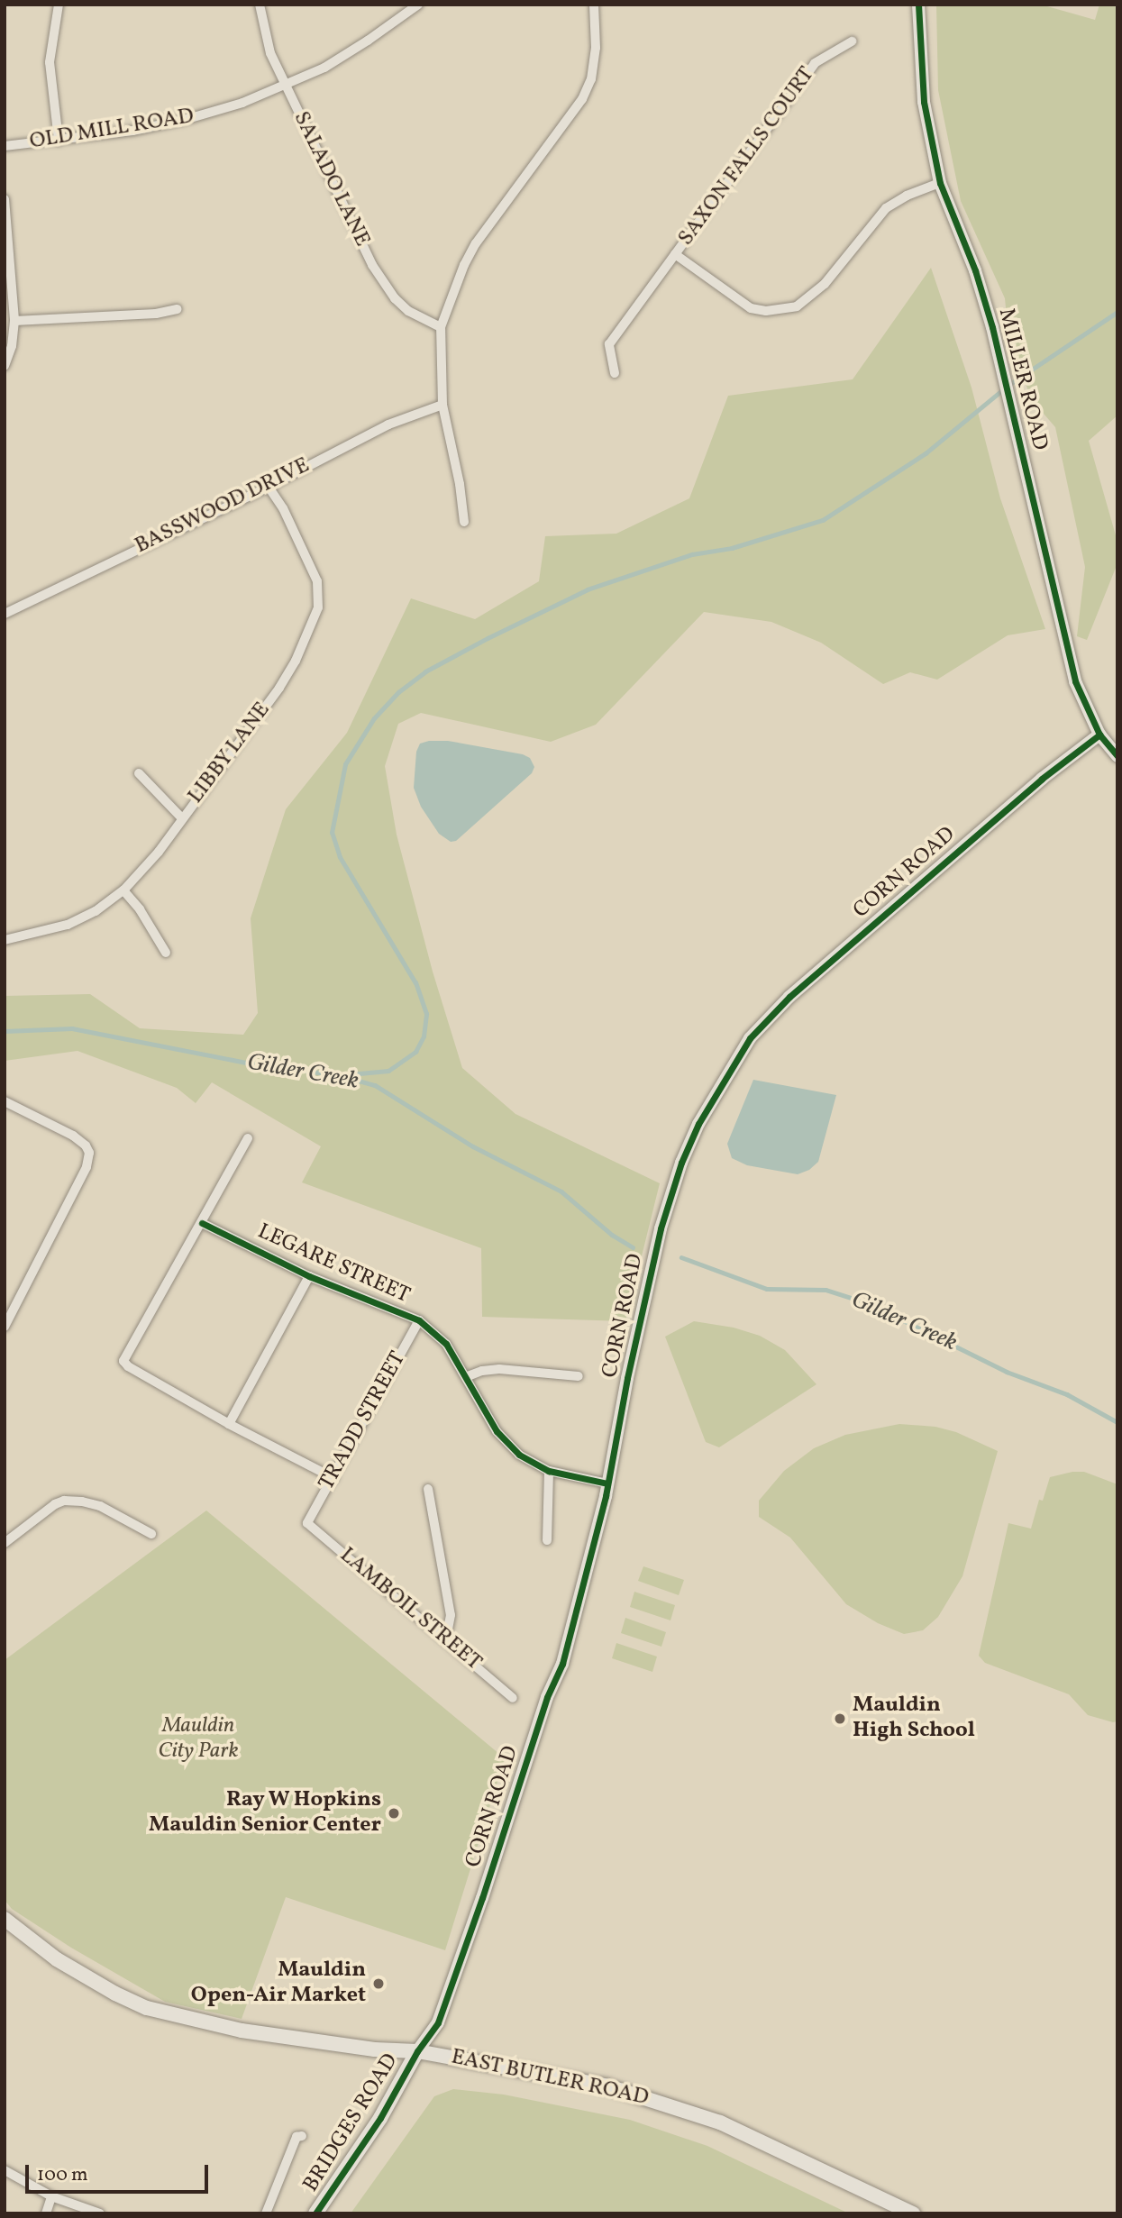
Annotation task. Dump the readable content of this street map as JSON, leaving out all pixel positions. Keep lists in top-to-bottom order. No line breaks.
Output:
{"streets":{"main road":["EAST BUTLER ROAD","BRIDGES ROAD"],"street":["OLD MILL ROAD","SAXON FALLS COURT","SALADO LANE","MILLER ROAD","BASSWOOD DRIVE","LIBBY LANE","CORN ROAD","LEGARE STREET","TRADD STREET","LAMBOIL STREET"]},"crossings":[["OLD MILL ROAD","SALADO LANE"],["MILLER ROAD","CORN ROAD"],["BASSWOOD DRIVE","LIBBY LANE"],["CORN ROAD","LEGARE STREET"],["CORN ROAD","EAST BUTLER ROAD"],["CORN ROAD","BRIDGES ROAD"],["LEGARE STREET","TRADD STREET"],["TRADD STREET","LAMBOIL STREET"],["EAST BUTLER ROAD","BRIDGES ROAD"]],"water":["Gilder Creek"],"parks":["Mauldin City Park"],"places":["Mauldin High School","Ray W Hopkins Mauldin Senior Center","Mauldin Open-Air Market"],"scale_bar":"100 m"}
